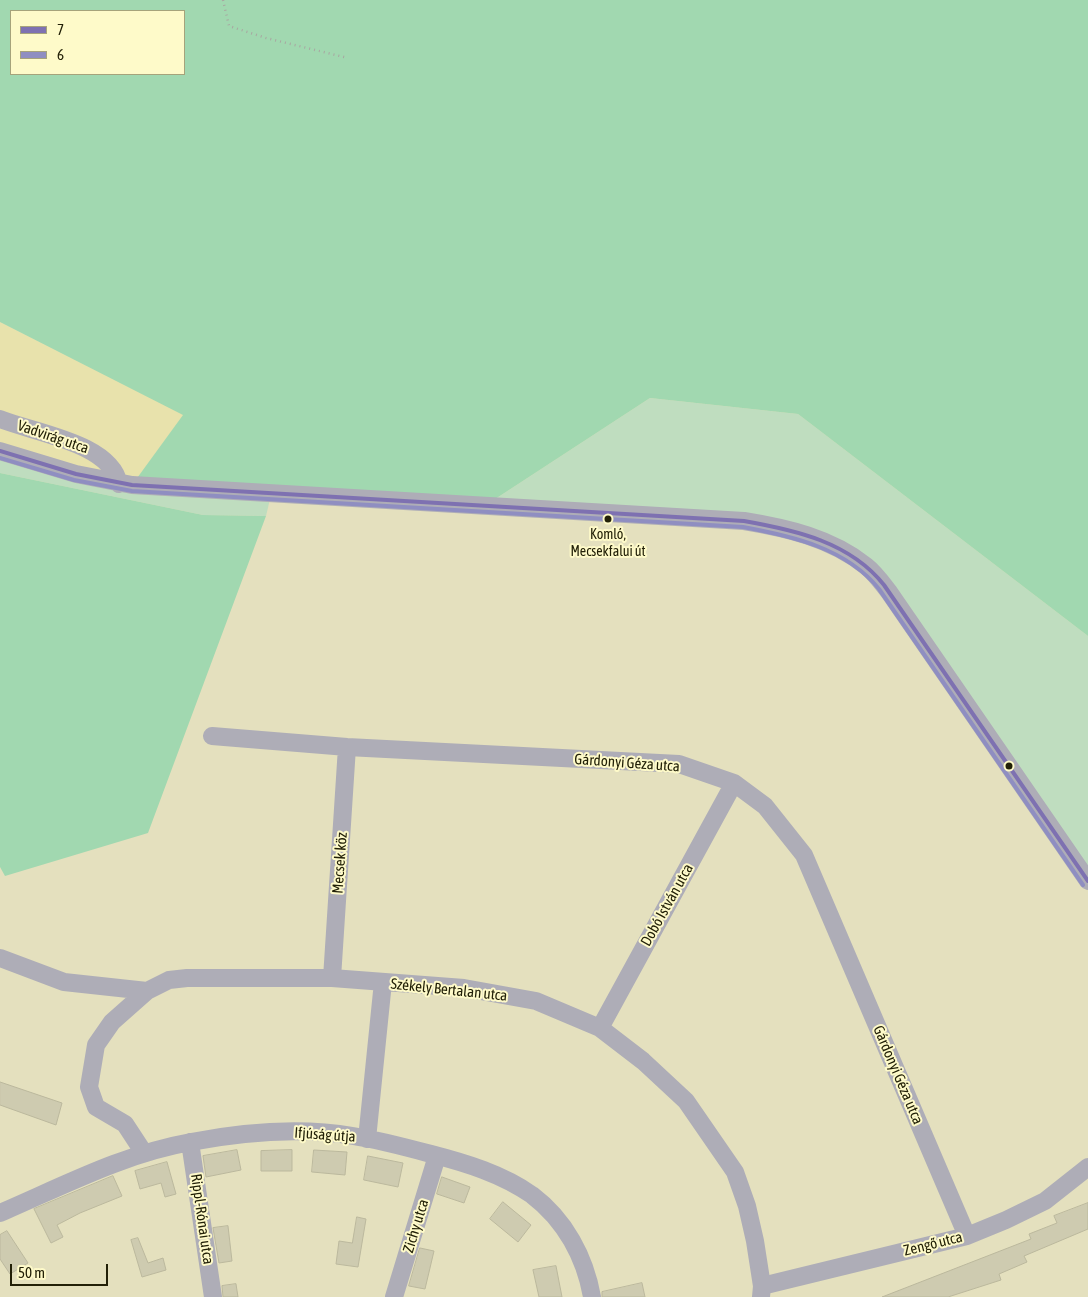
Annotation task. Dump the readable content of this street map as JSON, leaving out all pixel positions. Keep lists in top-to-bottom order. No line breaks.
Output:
{"streets":{"street":["Vadvirág utca","Gárdonyi Géza utca","Mecsek köz","Dobó István utca","Székely Bertalan utca","Ifjúság útja","Rippl-Rónai utca","Zichy utca","Zengő utca"]},"crossings":[["Gárdonyi Géza utca","Mecsek köz"],["Gárdonyi Géza utca","Dobó István utca"],["Gárdonyi Géza utca","Zengő utca"],["Mecsek köz","Székely Bertalan utca"],["Dobó István utca","Székely Bertalan utca"],["Székely Bertalan utca","Ifjúság útja"],["Székely Bertalan utca","Zengő utca"],["Ifjúság útja","Rippl-Rónai utca"],["Ifjúság útja","Zichy utca"]],"places":["Komló, Mecsekfalui út"],"lines":["transit line 7","transit line 6"],"legend":["7","6"],"scale_bar":"50 m"}
